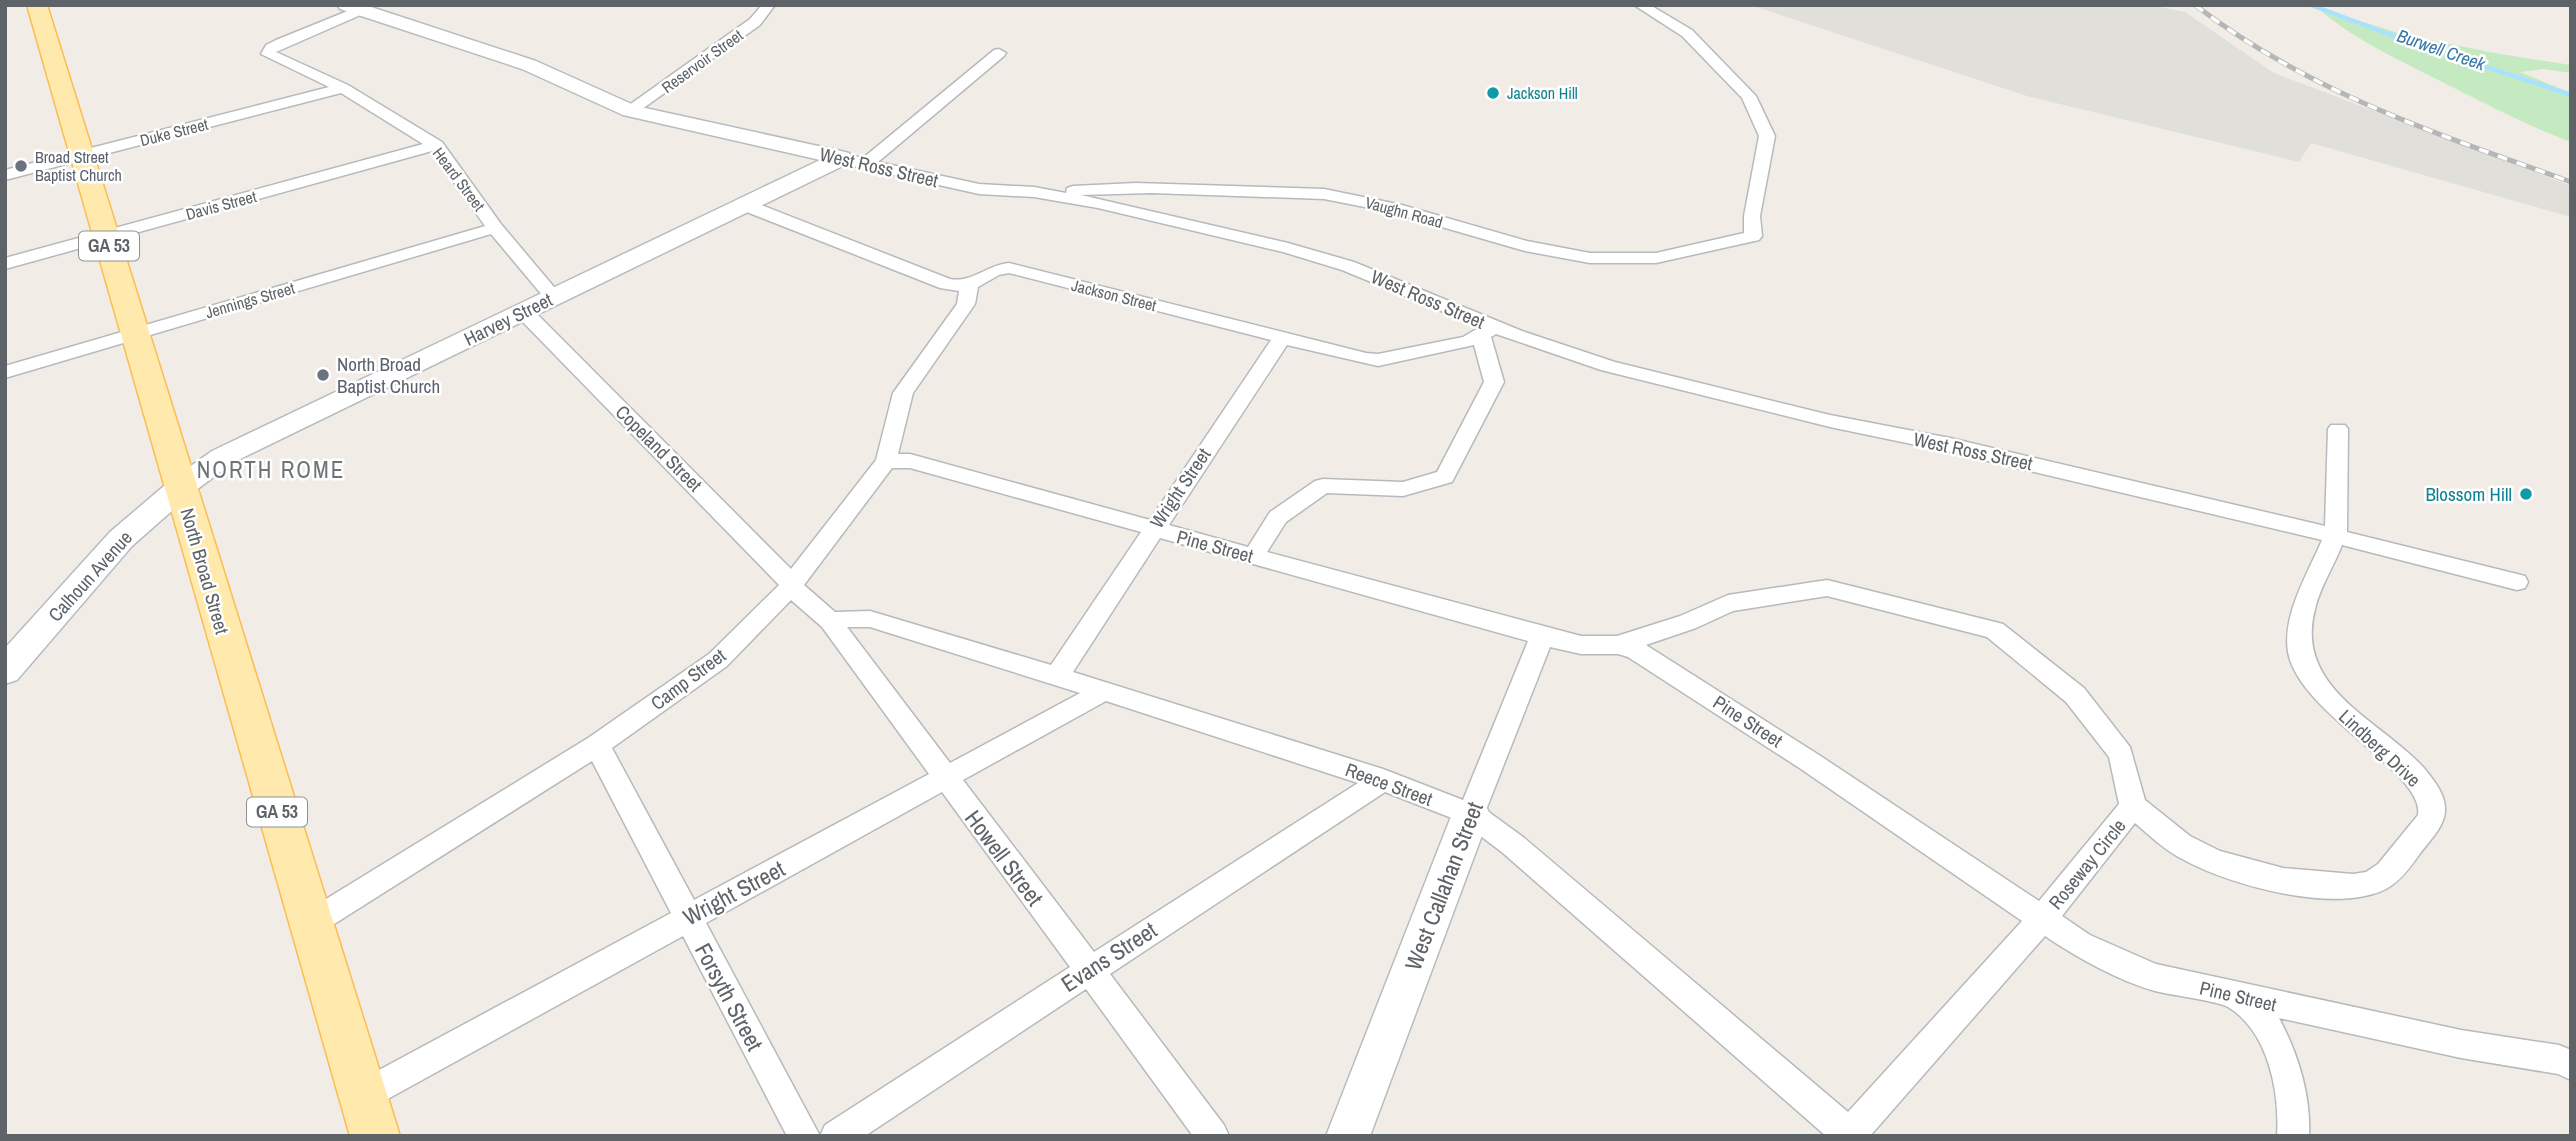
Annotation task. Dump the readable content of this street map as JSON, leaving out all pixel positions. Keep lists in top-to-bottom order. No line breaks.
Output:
{"streets":{"main road":["GA 53","North Broad Street"],"street":["Reservoir Street","Duke Street","West Ross Street","Heard Street","Davis Street","Vaughn Road","Jackson Street","Jennings Street","Harvey Street","Copeland Street","Wright Street","Pine Street","Calhoun Avenue","Camp Street","Lindberg Drive","Reece Street","Howell Street","Roseway Circle","West Callahan Street","Evans Street","Forsyth Street"]},"crossings":[["Reservoir Street","West Ross Street"],["Duke Street","Heard Street"],["Duke Street","North Broad Street"],["West Ross Street","Heard Street"],["West Ross Street","Vaughn Road"],["West Ross Street","Jackson Street"],["West Ross Street","Harvey Street"],["West Ross Street","Lindberg Drive"],["Heard Street","Davis Street"],["Heard Street","Jennings Street"],["Heard Street","Harvey Street"],["Davis Street","North Broad Street"],["Jackson Street","Wright Street"],["Jackson Street","Camp Street"],["Jennings Street","North Broad Street"],["Harvey Street","Copeland Street"],["Harvey Street","North Broad Street"],["Harvey Street","Calhoun Avenue"],["Copeland Street","Camp Street"],["Copeland Street","Howell Street"],["Wright Street","Pine Street"],["Wright Street","North Broad Street"],["Wright Street","Reece Street"],["Wright Street","Howell Street"],["Wright Street","Forsyth Street"],["Pine Street","Camp Street"],["Pine Street","Roseway Circle"],["Pine Street","West Callahan Street"],["North Broad Street","Calhoun Avenue"],["North Broad Street","Camp Street"],["Camp Street","Howell Street"],["Camp Street","Forsyth Street"],["Lindberg Drive","Roseway Circle"],["Reece Street","Howell Street"],["Reece Street","Roseway Circle"],["Reece Street","West Callahan Street"],["Reece Street","Evans Street"],["Howell Street","Evans Street"]],"districts":["NORTH ROME"],"water":["Burwell Creek"],"places":["Jackson Hill","Broad Street Baptist Church","North Broad Baptist Church","Blossom Hill"]}
